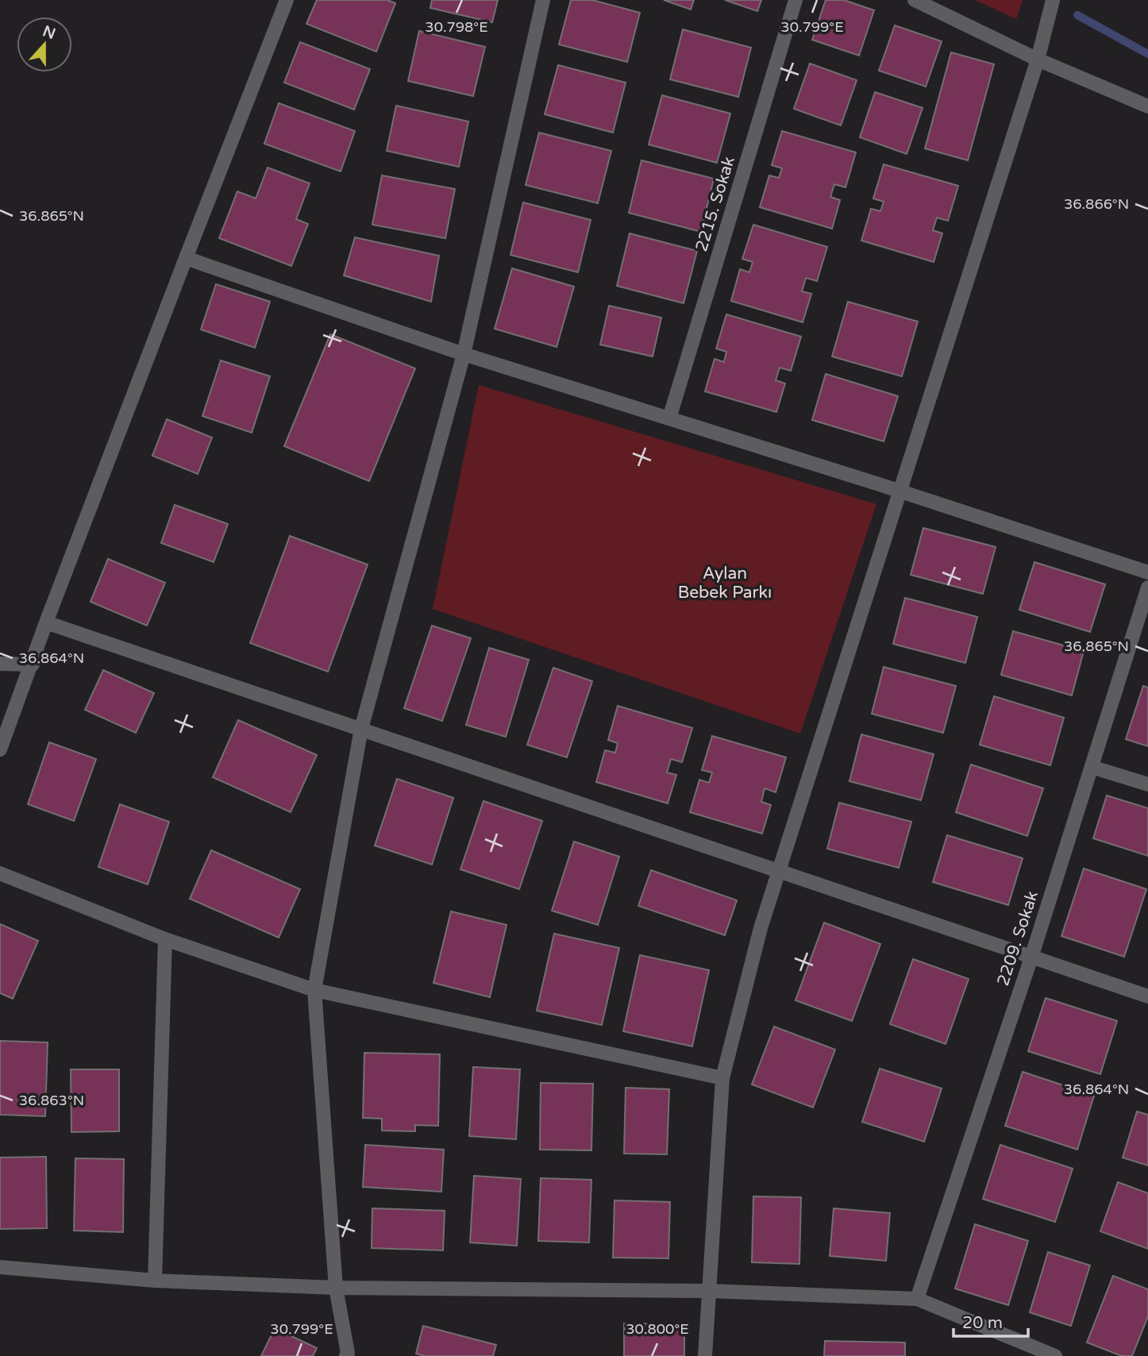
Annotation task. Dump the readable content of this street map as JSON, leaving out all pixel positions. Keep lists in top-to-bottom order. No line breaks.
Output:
{"streets":{"street":["2215. Sokak","2209. Sokak"]},"parks":["Aylan Bebek Parkı"],"scale_bar":"20 m","north":"top","coordinates":["30.798°E","30.799°E","36.866°N","36.865°N","36.864°N","36.863°N","30.800°E"]}
